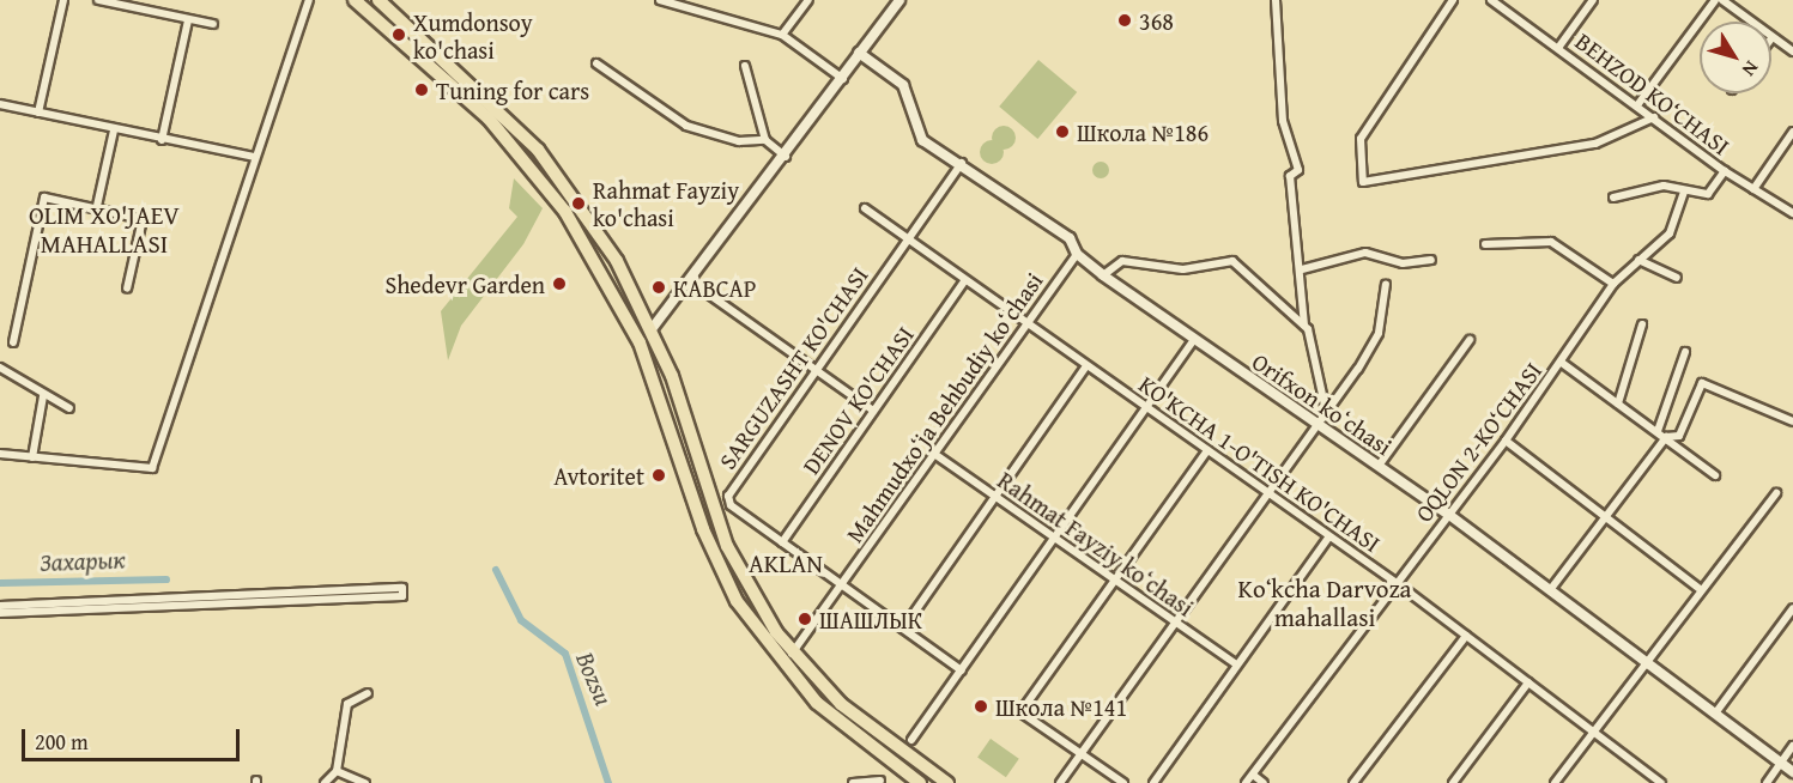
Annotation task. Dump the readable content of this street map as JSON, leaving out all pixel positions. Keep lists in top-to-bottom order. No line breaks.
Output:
{"streets":{"street":["BEHZOD KO‘CHASI","SARGUZASHT KO'CHASI","DENOV KO'CHASI","Orifxon koʻchasi","Mahmudxoʻja Behbudiy koʻchasi","OQLON 2-KO‘CHASI","KO'KCHA 1-O'TISH KO'CHASI","Rahmat Fayziy koʻchasi"]},"crossings":[["SARGUZASHT KO'CHASI","DENOV KO'CHASI"],["SARGUZASHT KO'CHASI","Orifxon koʻchasi"],["SARGUZASHT KO'CHASI","Mahmudxoʻja Behbudiy koʻchasi"],["SARGUZASHT KO'CHASI","KO'KCHA 1-O'TISH KO'CHASI"],["DENOV KO'CHASI","KO'KCHA 1-O'TISH KO'CHASI"],["Orifxon koʻchasi","Mahmudxoʻja Behbudiy koʻchasi"],["Orifxon koʻchasi","OQLON 2-KO‘CHASI"],["Mahmudxoʻja Behbudiy koʻchasi","KO'KCHA 1-O'TISH KO'CHASI"],["Mahmudxoʻja Behbudiy koʻchasi","Rahmat Fayziy koʻchasi"],["OQLON 2-KO‘CHASI","KO'KCHA 1-O'TISH KO'CHASI"]],"districts":["OLIM XO'JAEV MAHALLASI","AKLAN","Koʻkcha Darvoza mahallasi"],"water":["Захарык","Bozsu"],"places":["368","Xumdonsoy ko'chasi","Tuning for cars","Школа №186","Rahmat Fayziy ko'chasi","Shedevr Garden","КАВСАР","Avtoritet","ШАШЛЫК","Школа №141"],"scale_bar":"200 m","north":"bottom right"}
